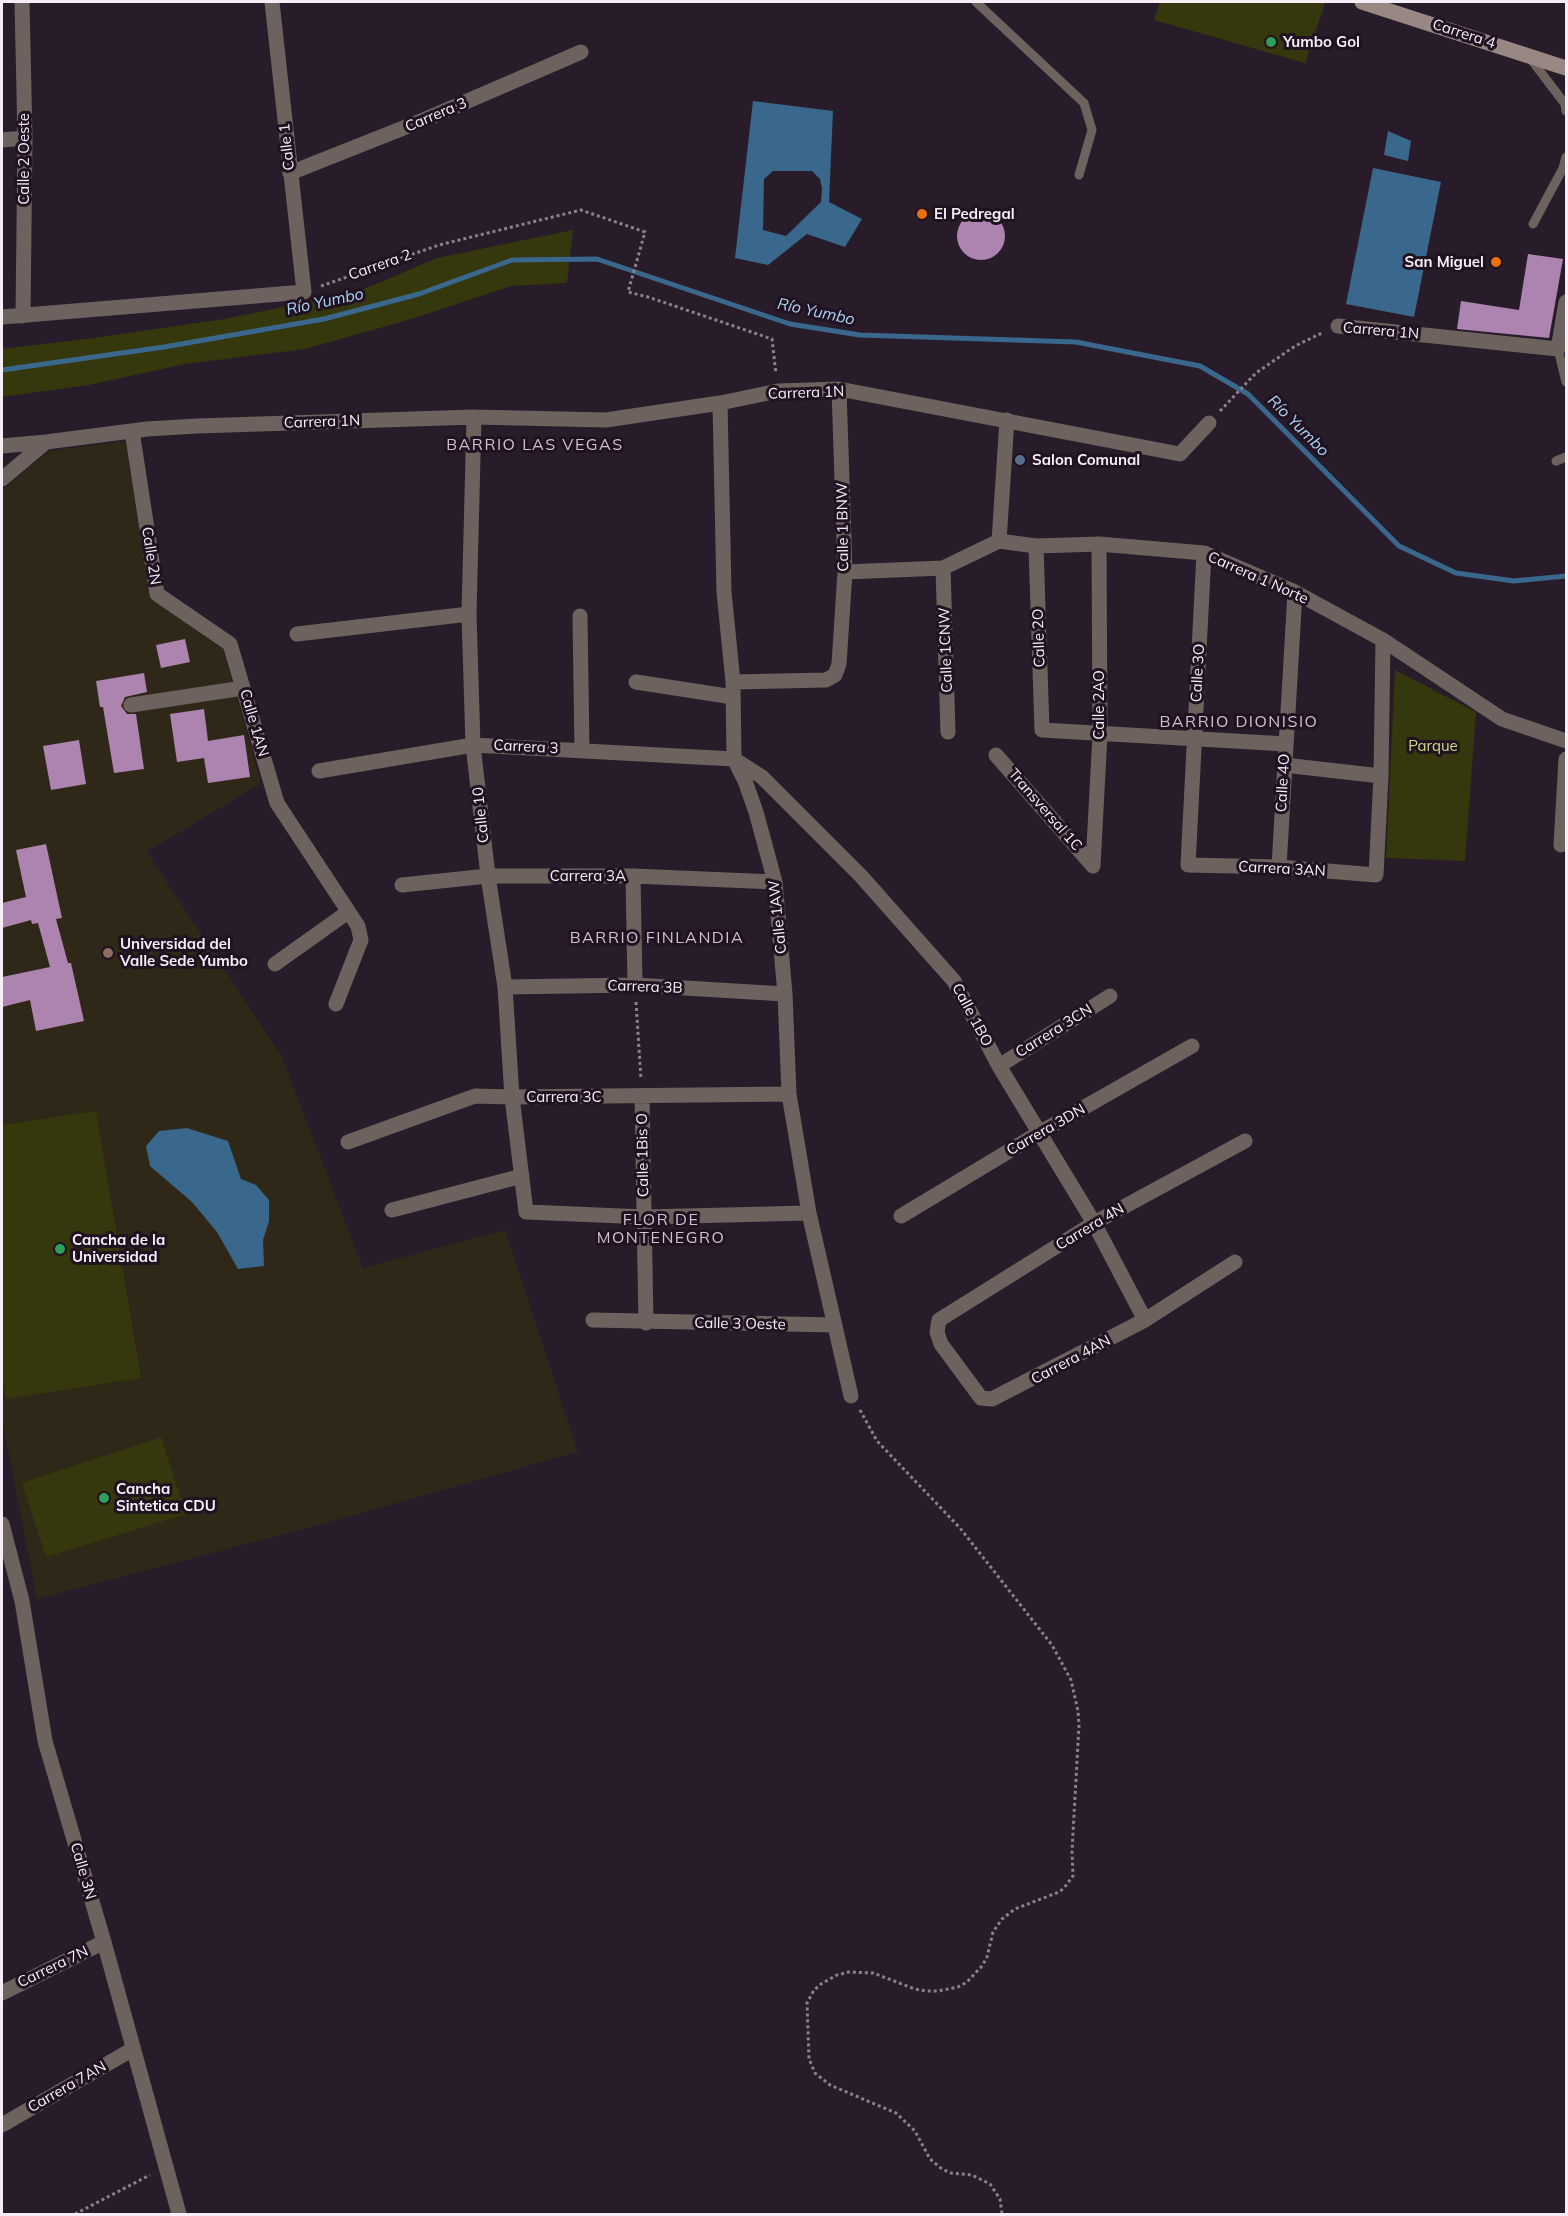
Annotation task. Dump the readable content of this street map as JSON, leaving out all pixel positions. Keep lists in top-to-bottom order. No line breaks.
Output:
{"streets":{"main road":["Carrera 4"],"street":["Carrera 3","Calle 1","Calle 2 Oeste","Carrera 1N","Calle 1 BNW","Calle 2N","Carrera 1 Norte","Calle 2O","Calle 1CNW","Calle 3O","Calle 2AO","Calle 1AN","Calle 4O","Transversal 1C","Calle 10","Carrera 3AN","Carrera 3A","Calle 1AW","Carrera 3B","Calle 1BO","Carrera 3CN","Carrera 3C","Carrera 3DN","Calle 1Bis O","Carrera 4N","Calle 3 Oeste","Carrera 4AN","Calle 3N","Carrera 7N","Carrera 7AN"],"path":["Carrera 2"]},"crossings":[["Carrera 3","Calle 1"],["Carrera 3","Calle 10"],["Carrera 3","Calle 1AW"],["Carrera 3","Calle 1BO"],["Calle 1","Carrera 2"],["Carrera 2","Carrera 1N"],["Carrera 1N","Calle 1 BNW"],["Carrera 1N","Calle 2N"],["Carrera 1N","Calle 10"],["Carrera 1N","Calle 1AW"],["Calle 1 BNW","Calle 1AW"],["Calle 2N","Calle 1AN"],["Carrera 1 Norte","Calle 2O"],["Carrera 1 Norte","Calle 3O"],["Carrera 1 Norte","Calle 2AO"],["Carrera 1 Norte","Calle 4O"],["Calle 2O","Calle 2AO"],["Calle 3O","Carrera 3AN"],["Calle 2AO","Transversal 1C"],["Calle 4O","Carrera 3AN"],["Calle 10","Carrera 3A"],["Calle 10","Carrera 3B"],["Calle 10","Carrera 3C"],["Calle 10","Calle 1Bis O"],["Carrera 3A","Calle 1AW"],["Calle 1AW","Carrera 3B"],["Calle 1AW","Calle 1BO"],["Calle 1AW","Carrera 3C"],["Calle 1AW","Calle 3 Oeste"],["Calle 1BO","Carrera 3CN"],["Calle 1BO","Carrera 3DN"],["Calle 1BO","Carrera 4N"],["Calle 1BO","Carrera 4AN"],["Carrera 3C","Calle 1Bis O"],["Calle 1Bis O","Calle 3 Oeste"],["Carrera 4N","Carrera 4AN"],["Calle 3N","Carrera 7N"],["Calle 3N","Carrera 7AN"]],"districts":["BARRIO LAS VEGAS","BARRIO DIONISIO","BARRIO FINLANDIA","FLOR DE MONTENEGRO"],"water":["Río Yumbo"],"parks":["Parque"],"places":["Yumbo Gol","El Pedregal","San Miguel","Salon Comunal","Universidad del Valle Sede Yumbo","Cancha de la Universidad","Cancha Sintetica CDU"]}
